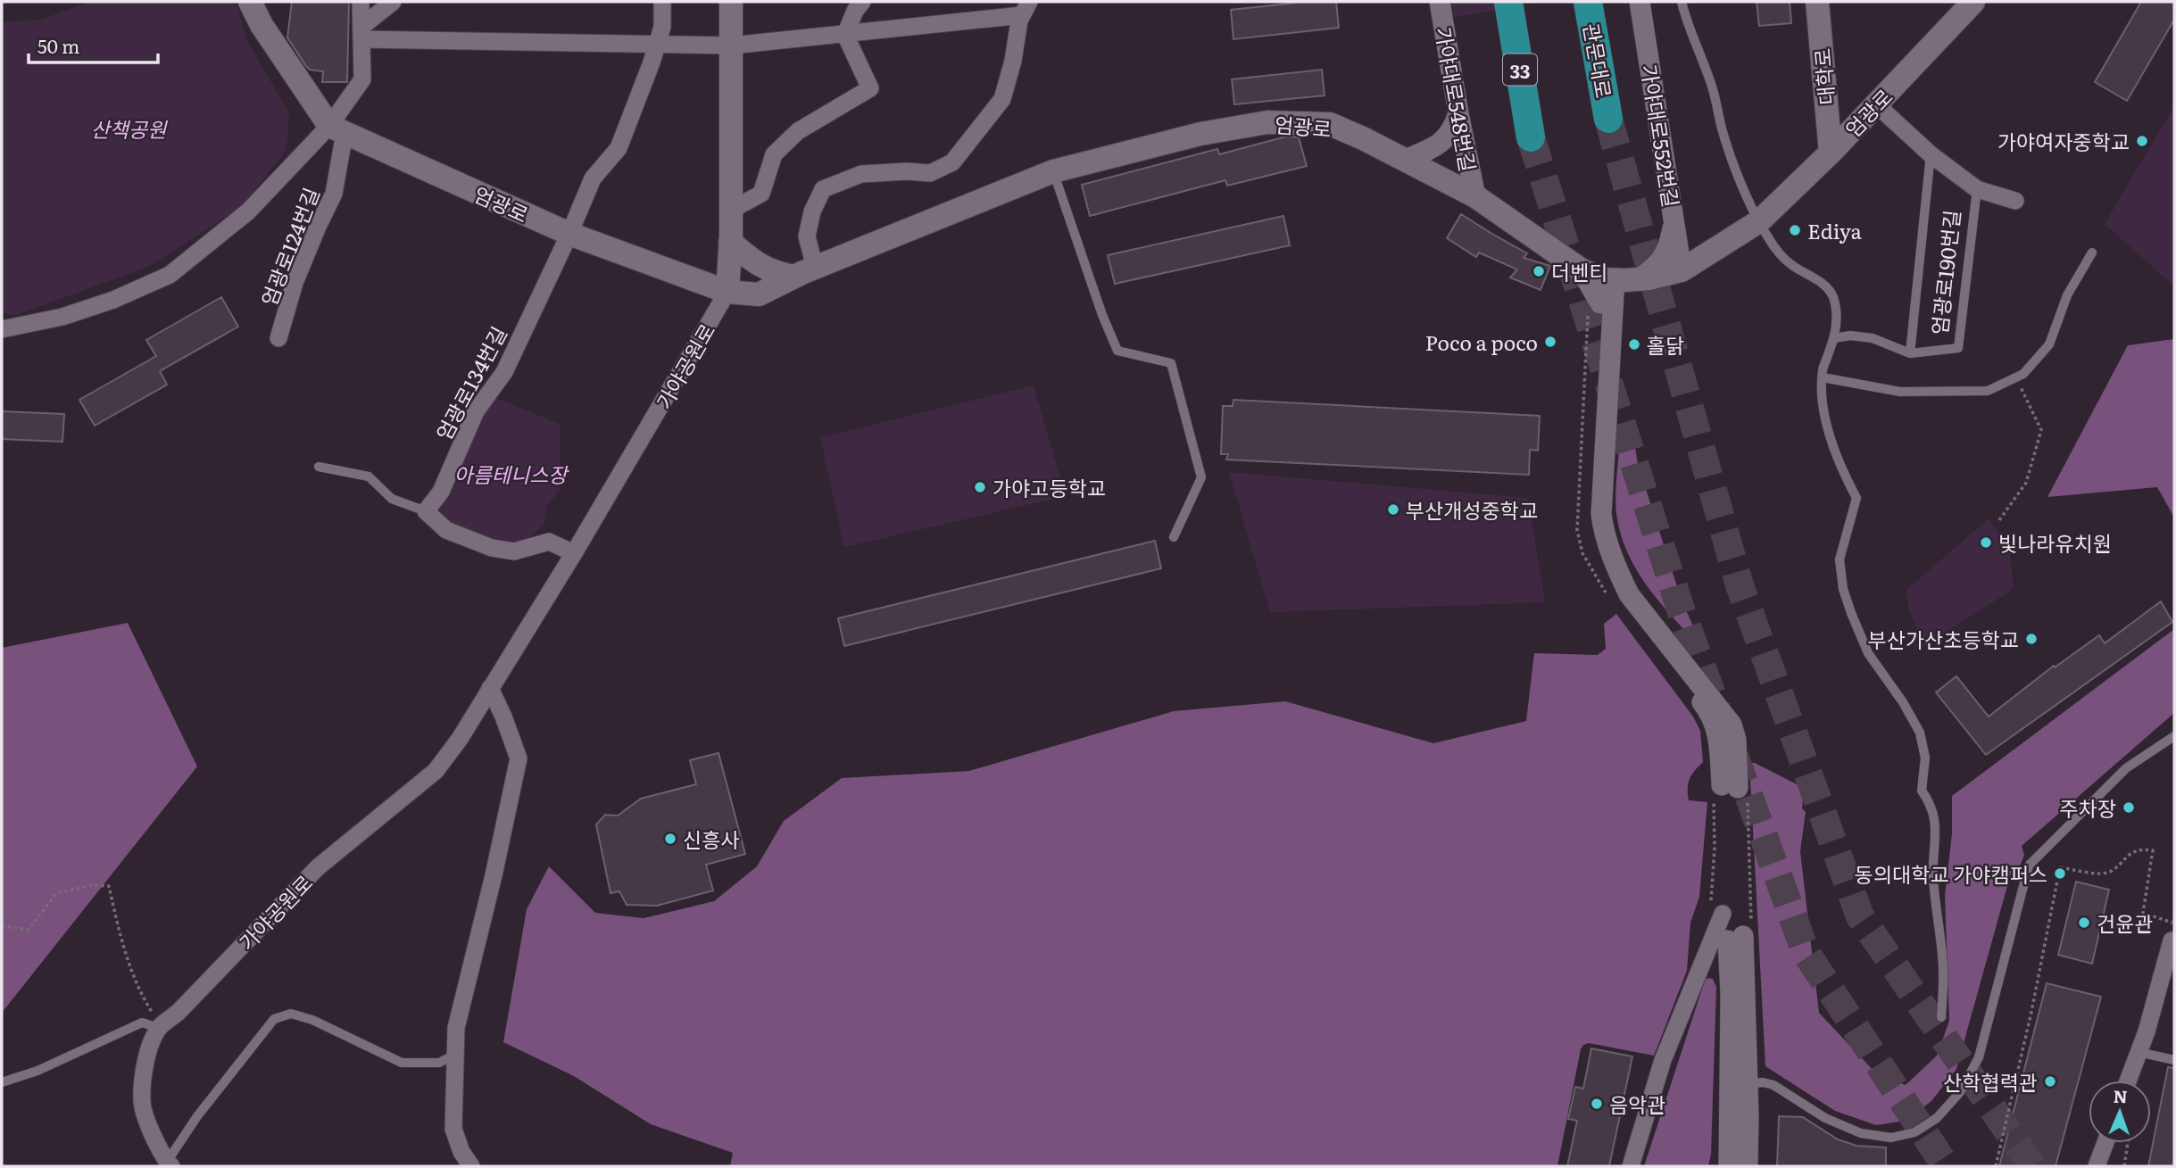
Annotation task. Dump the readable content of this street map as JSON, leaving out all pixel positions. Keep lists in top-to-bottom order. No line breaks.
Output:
{"streets":{"highway":["관문대로","33"],"main road":["대학로","엄광로","가야공원로"],"street":["가야대로548번길","가야대로552번길","엄광로124번길","엄광로190번길","엄광로134번길"]},"crossings":[["대학로","엄광로"],["가야대로548번길","엄광로"],["엄광로","가야대로552번길"],["엄광로","엄광로124번길"],["엄광로","엄광로190번길"],["엄광로","가야공원로"],["엄광로","엄광로134번길"]],"parks":["산책공원","아름테니스장"],"places":["가야여자중학교","Ediya","더벤티","Poco a poco","홀닭","가야고등학교","부산개성중학교","빛나라유치원","부산가산초등학교","주차장","신흥사","동의대학교 가야캠퍼스","건윤관","산학협력관","음악관"],"scale_bar":"50 m","north":"top"}
